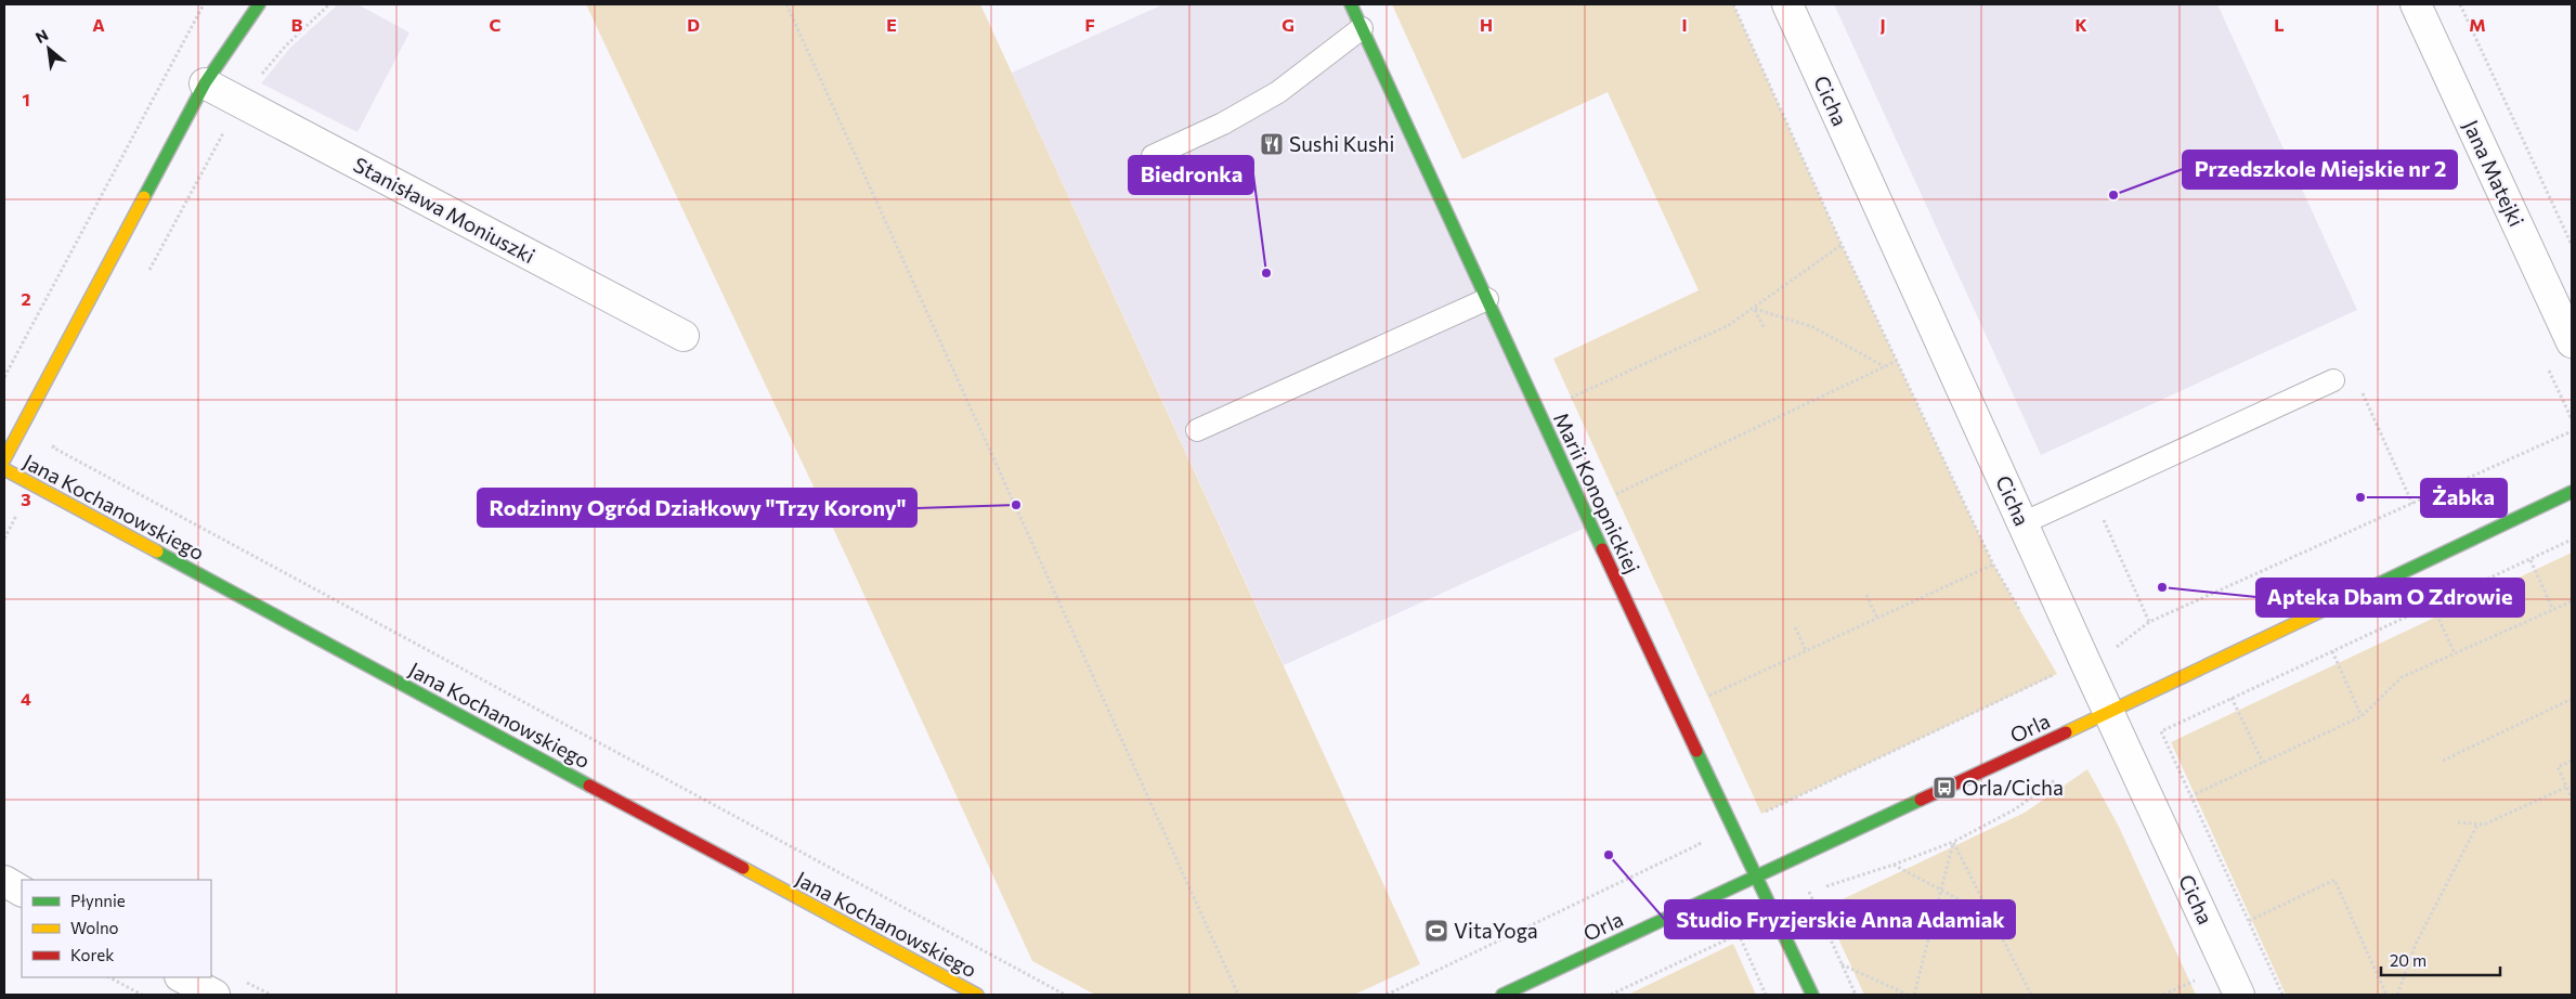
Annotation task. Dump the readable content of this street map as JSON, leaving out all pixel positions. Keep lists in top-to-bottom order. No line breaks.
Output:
{"streets":{"street":["Cicha","Jana Matejki","Stanisława Moniuszki","Marii Konopnickiej","Jana Kochanowskiego","Orla"]},"crossings":[["Cicha","Orla"],["Marii Konopnickiej","Orla"]],"places":{"restaurant":["Sushi Kushi"],"other":["Przedszkole Miejskie nr 2","Biedronka","Żabka","Rodzinny Ogród Działkowy \"Trzy Korony\"","Apteka Dbam O Zdrowie","Studio Fryzjerskie Anna Adamiak"],"bus stop":["Orla/Cicha"],"sports":["VitaYoga"]},"legend":["Płynnie","Wolno","Korek"],"scale_bar":"20 m","north":"top left","grid":{"columns":["A","B","C","D","E","F","G","H","I","J","K","L","M"],"rows":["1","2","3","4"]}}
